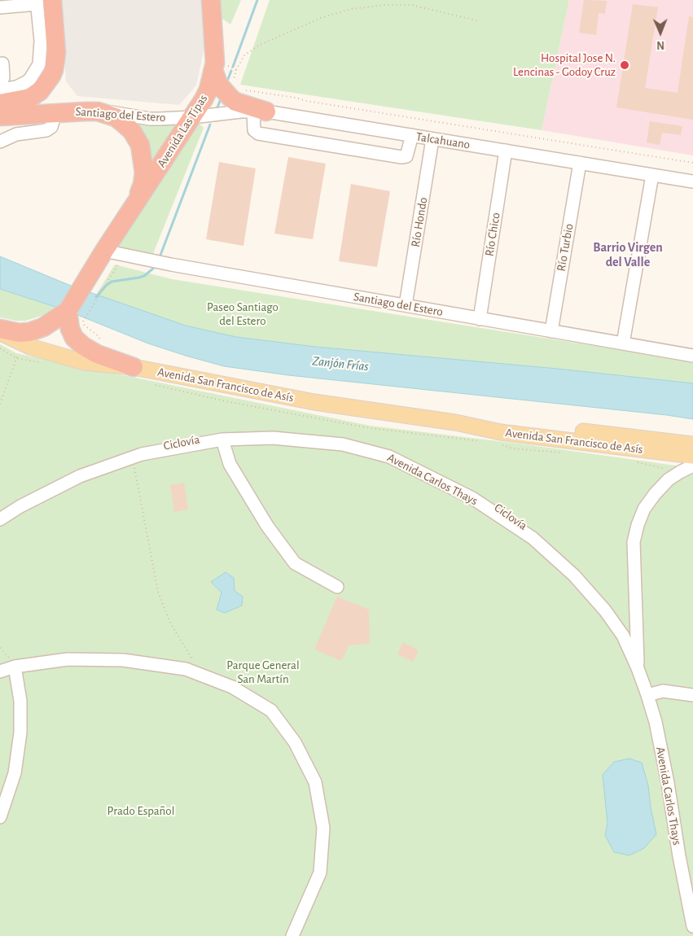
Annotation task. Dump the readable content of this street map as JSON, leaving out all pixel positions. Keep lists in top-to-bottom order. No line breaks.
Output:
{"streets":{"highway":["Santiago del Estero","Avenida Las Tipas"],"main road":["Avenida San Francisco de Asís"],"street":["Talcahuano","Río Hondo","Río Chico","Río Turbio","Avenida Carlos Thays"]},"crossings":[["Santiago del Estero","Avenida Las Tipas"],["Santiago del Estero","Talcahuano"],["Santiago del Estero","Río Hondo"],["Santiago del Estero","Río Chico"],["Santiago del Estero","Río Turbio"],["Avenida Las Tipas","Talcahuano"],["Talcahuano","Río Hondo"],["Talcahuano","Río Chico"],["Talcahuano","Río Turbio"]],"districts":["Barrio Virgen del Valle"],"water":["Zanjón Frías"],"parks":["Paseo Santiago del Estero","Parque General San Martín","Prado Español"],"places":["Hospital Jose N. Lencinas - Godoy Cruz"],"north":"bottom"}
